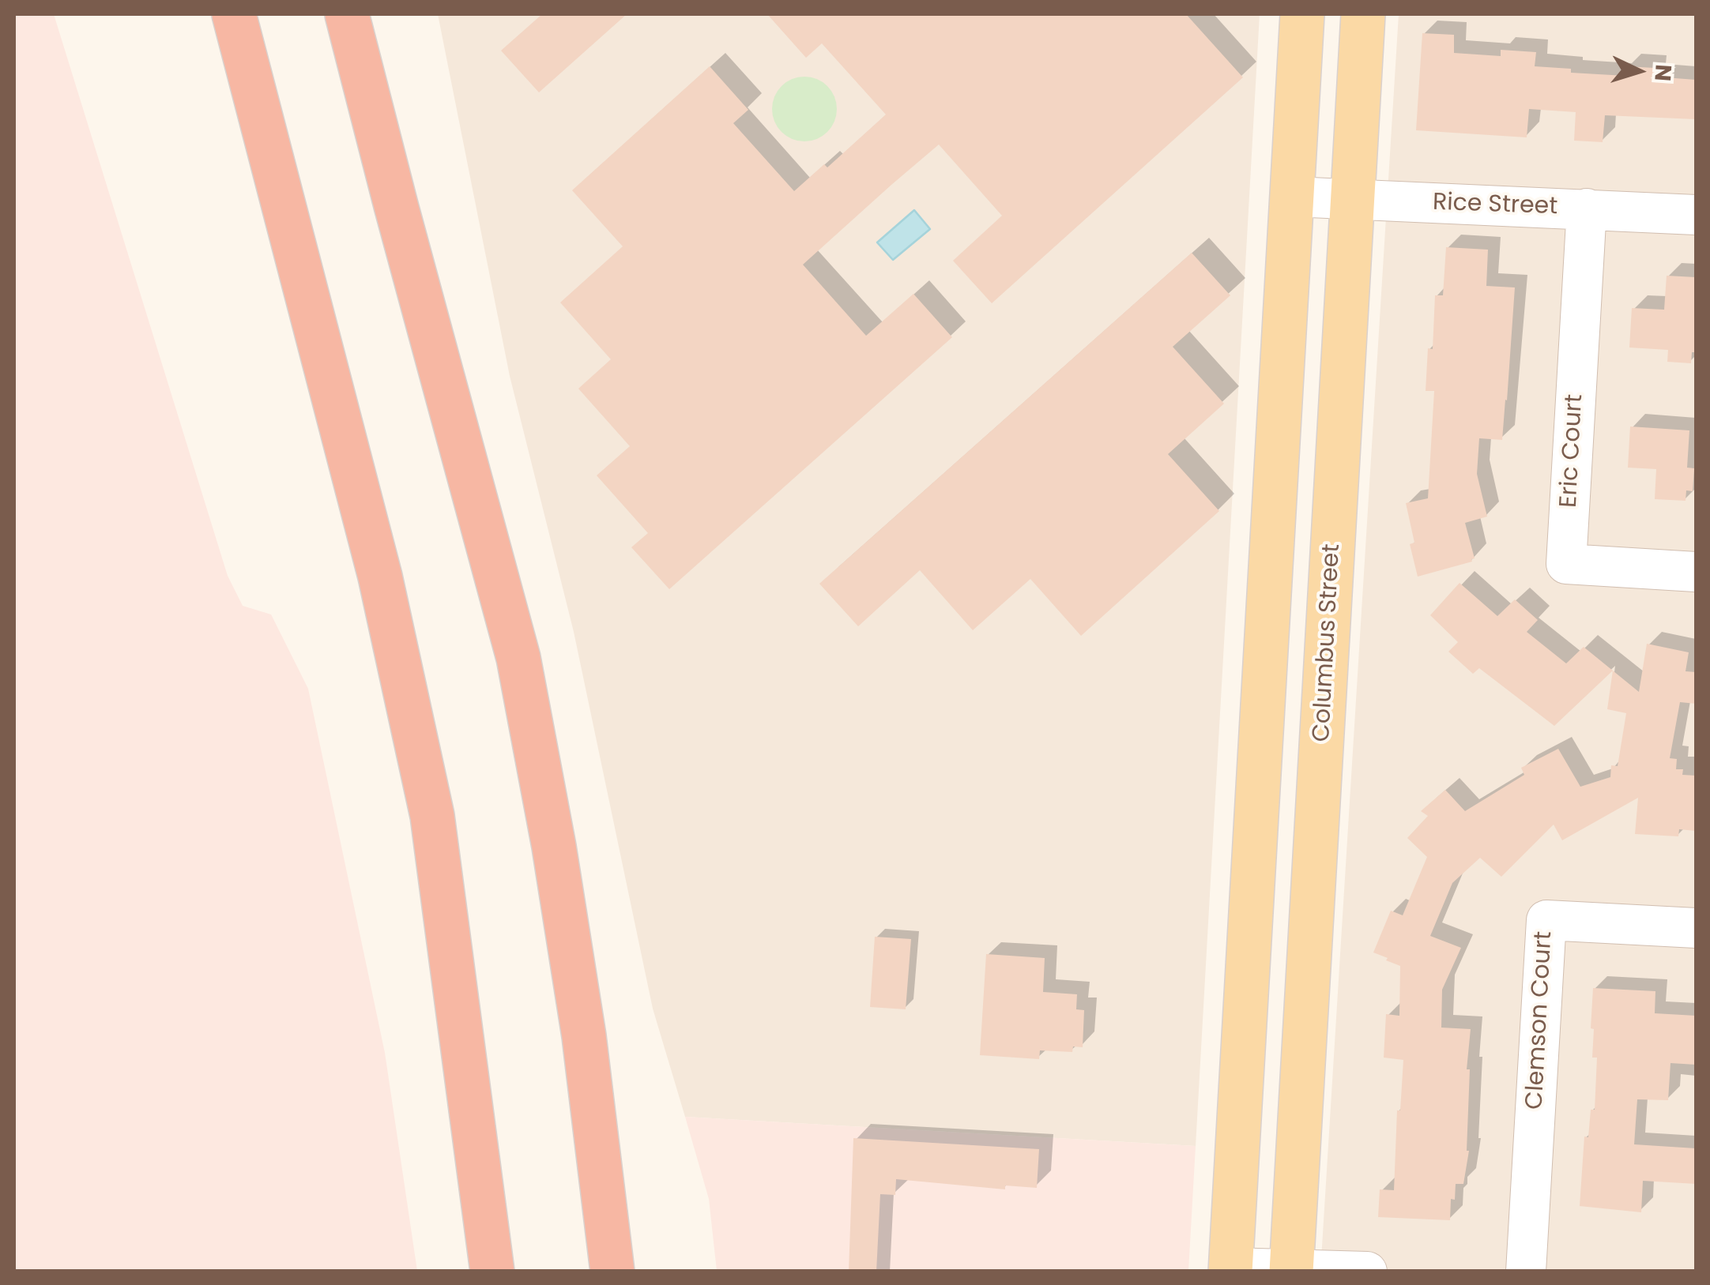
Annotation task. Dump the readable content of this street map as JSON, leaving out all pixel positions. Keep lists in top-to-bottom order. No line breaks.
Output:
{"streets":{"main road":["Columbus Street"],"street":["Rice Street","Eric Court","Clemson Court"]},"crossings":[["Rice Street","Eric Court"],["Rice Street","Columbus Street"]],"north":"right"}
